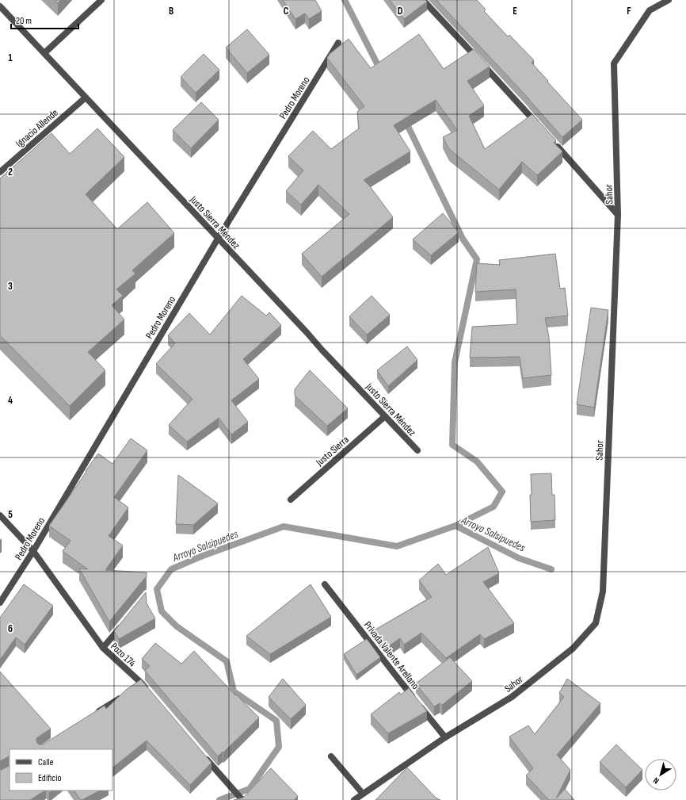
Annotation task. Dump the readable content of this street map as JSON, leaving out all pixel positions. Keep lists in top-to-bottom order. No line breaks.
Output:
{"streets":{"street":["Pedro Moreno","Ignacio Allende","Sahor","Justo Sierra Méndez","Justo Sierra","Pozo 174","Privada Valente Arellano"]},"crossings":[["Pedro Moreno","Justo Sierra Méndez"],["Pedro Moreno","Pozo 174"],["Ignacio Allende","Justo Sierra Méndez"],["Sahor","Privada Valente Arellano"],["Justo Sierra Méndez","Justo Sierra"]],"water":["Arroyo Salsipuedes"],"legend":["Calle","Edificio"],"scale_bar":"20 m","north":"bottom left","grid":{"columns":["B","C","D","E","F"],"rows":["1","2","3","4","5","6"]}}
